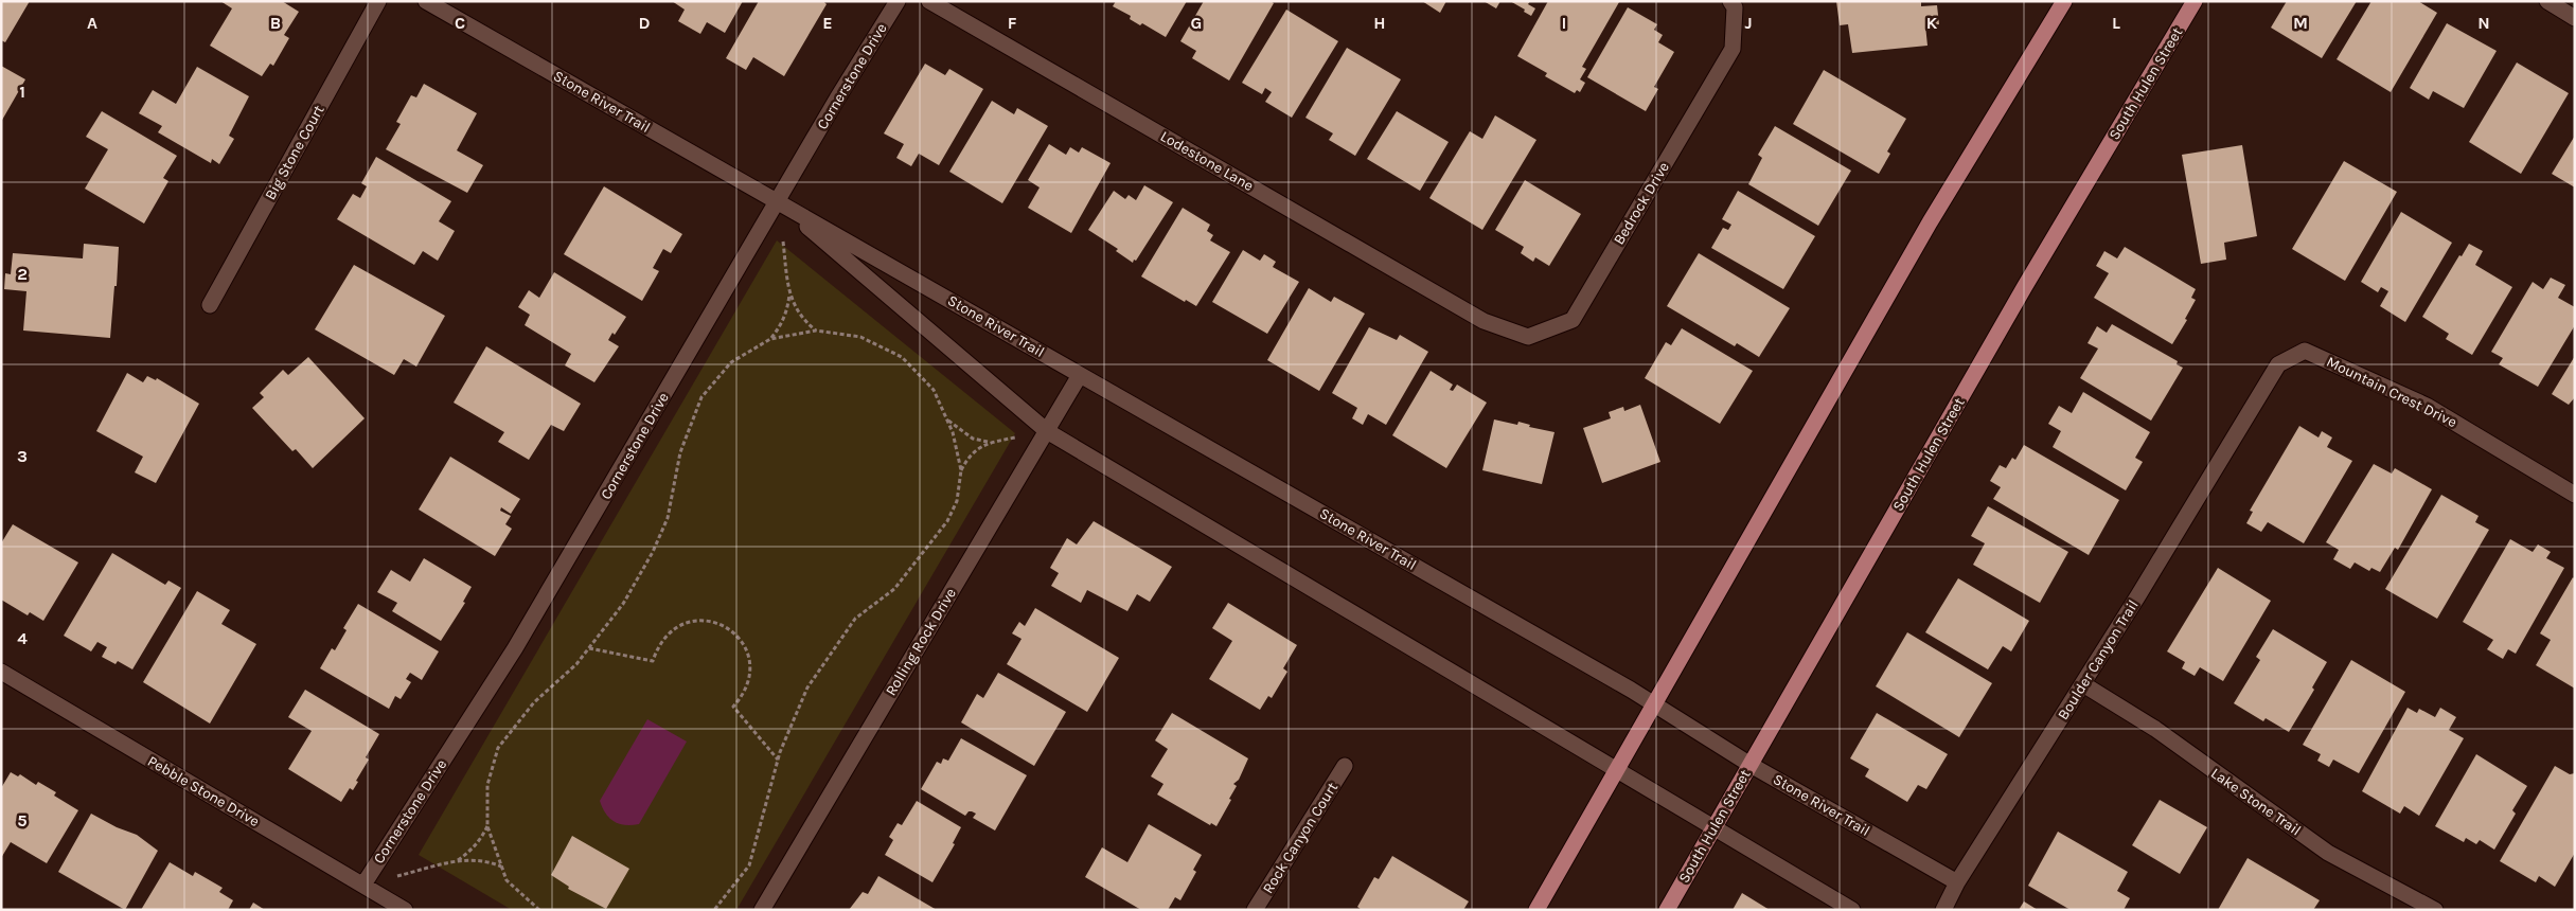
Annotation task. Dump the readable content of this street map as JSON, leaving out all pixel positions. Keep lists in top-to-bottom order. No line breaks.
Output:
{"streets":{"main road":["South Hulen Street"],"street":["Cornerstone Drive","Stone River Trail","Big Stone Court","Lodestone Lane","Bedrock Drive","Mountain Crest Drive","Rolling Rock Drive","Boulder Canyon Trail","Pebble Stone Drive","Lake Stone Trail","Rock Canyon Court"]},"crossings":[["Cornerstone Drive","Stone River Trail"],["Cornerstone Drive","Pebble Stone Drive"],["South Hulen Street","Stone River Trail"],["Stone River Trail","Rolling Rock Drive"],["Stone River Trail","Boulder Canyon Trail"],["Lodestone Lane","Bedrock Drive"],["Mountain Crest Drive","Boulder Canyon Trail"],["Boulder Canyon Trail","Lake Stone Trail"]],"grid":{"columns":["A","B","C","D","E","F","G","H","I","J","K","L","M","N"],"rows":["1","2","3","4","5"]}}
